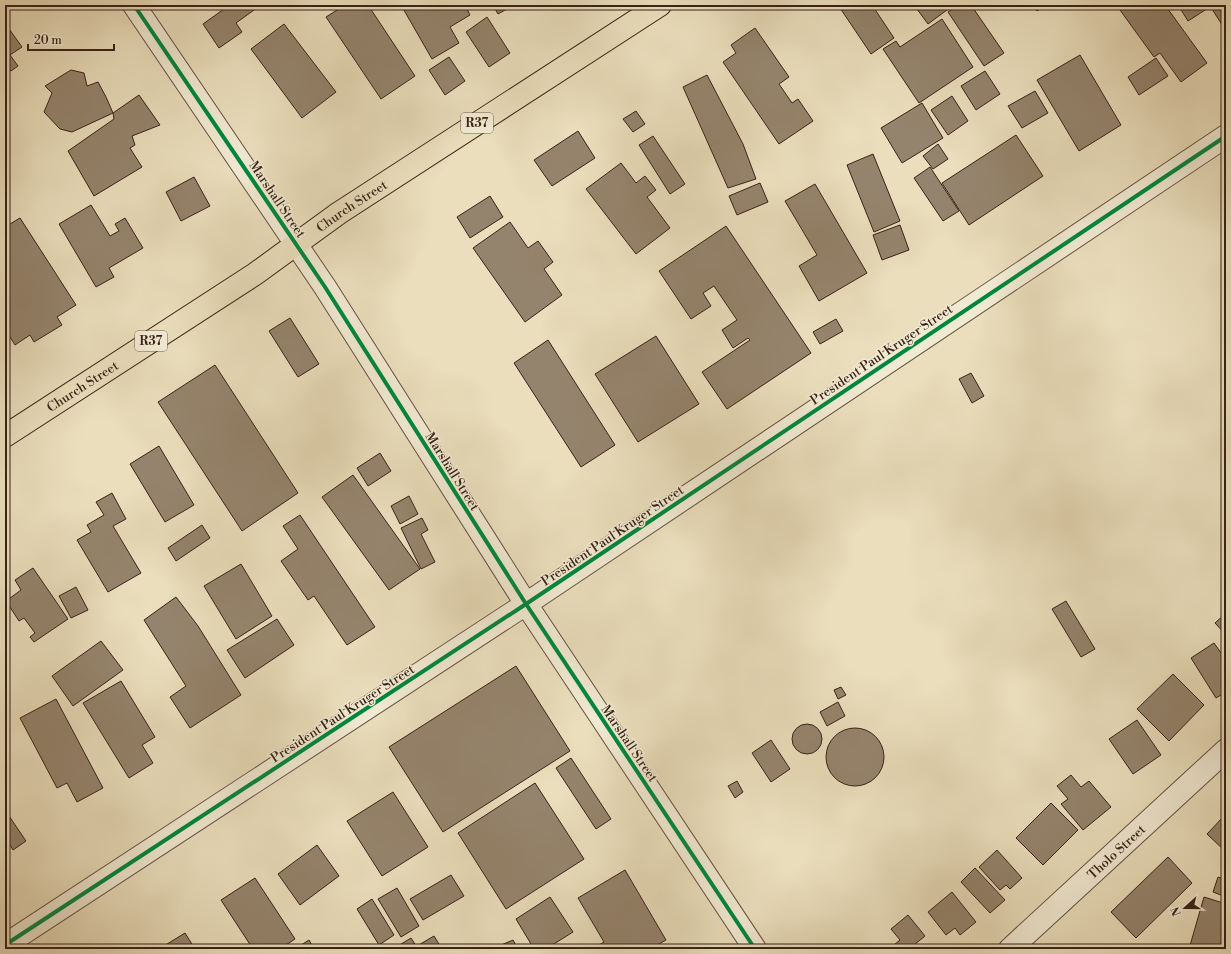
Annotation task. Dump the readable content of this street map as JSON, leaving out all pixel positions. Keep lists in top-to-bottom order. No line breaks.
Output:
{"streets":{"main road":["R37","Church Street"],"street":["Marshall Street","President Paul Kruger Street","Tholo Street"]},"crossings":[["Marshall Street","Church Street"],["Marshall Street","President Paul Kruger Street"]],"scale_bar":"20 m","north":"left"}
